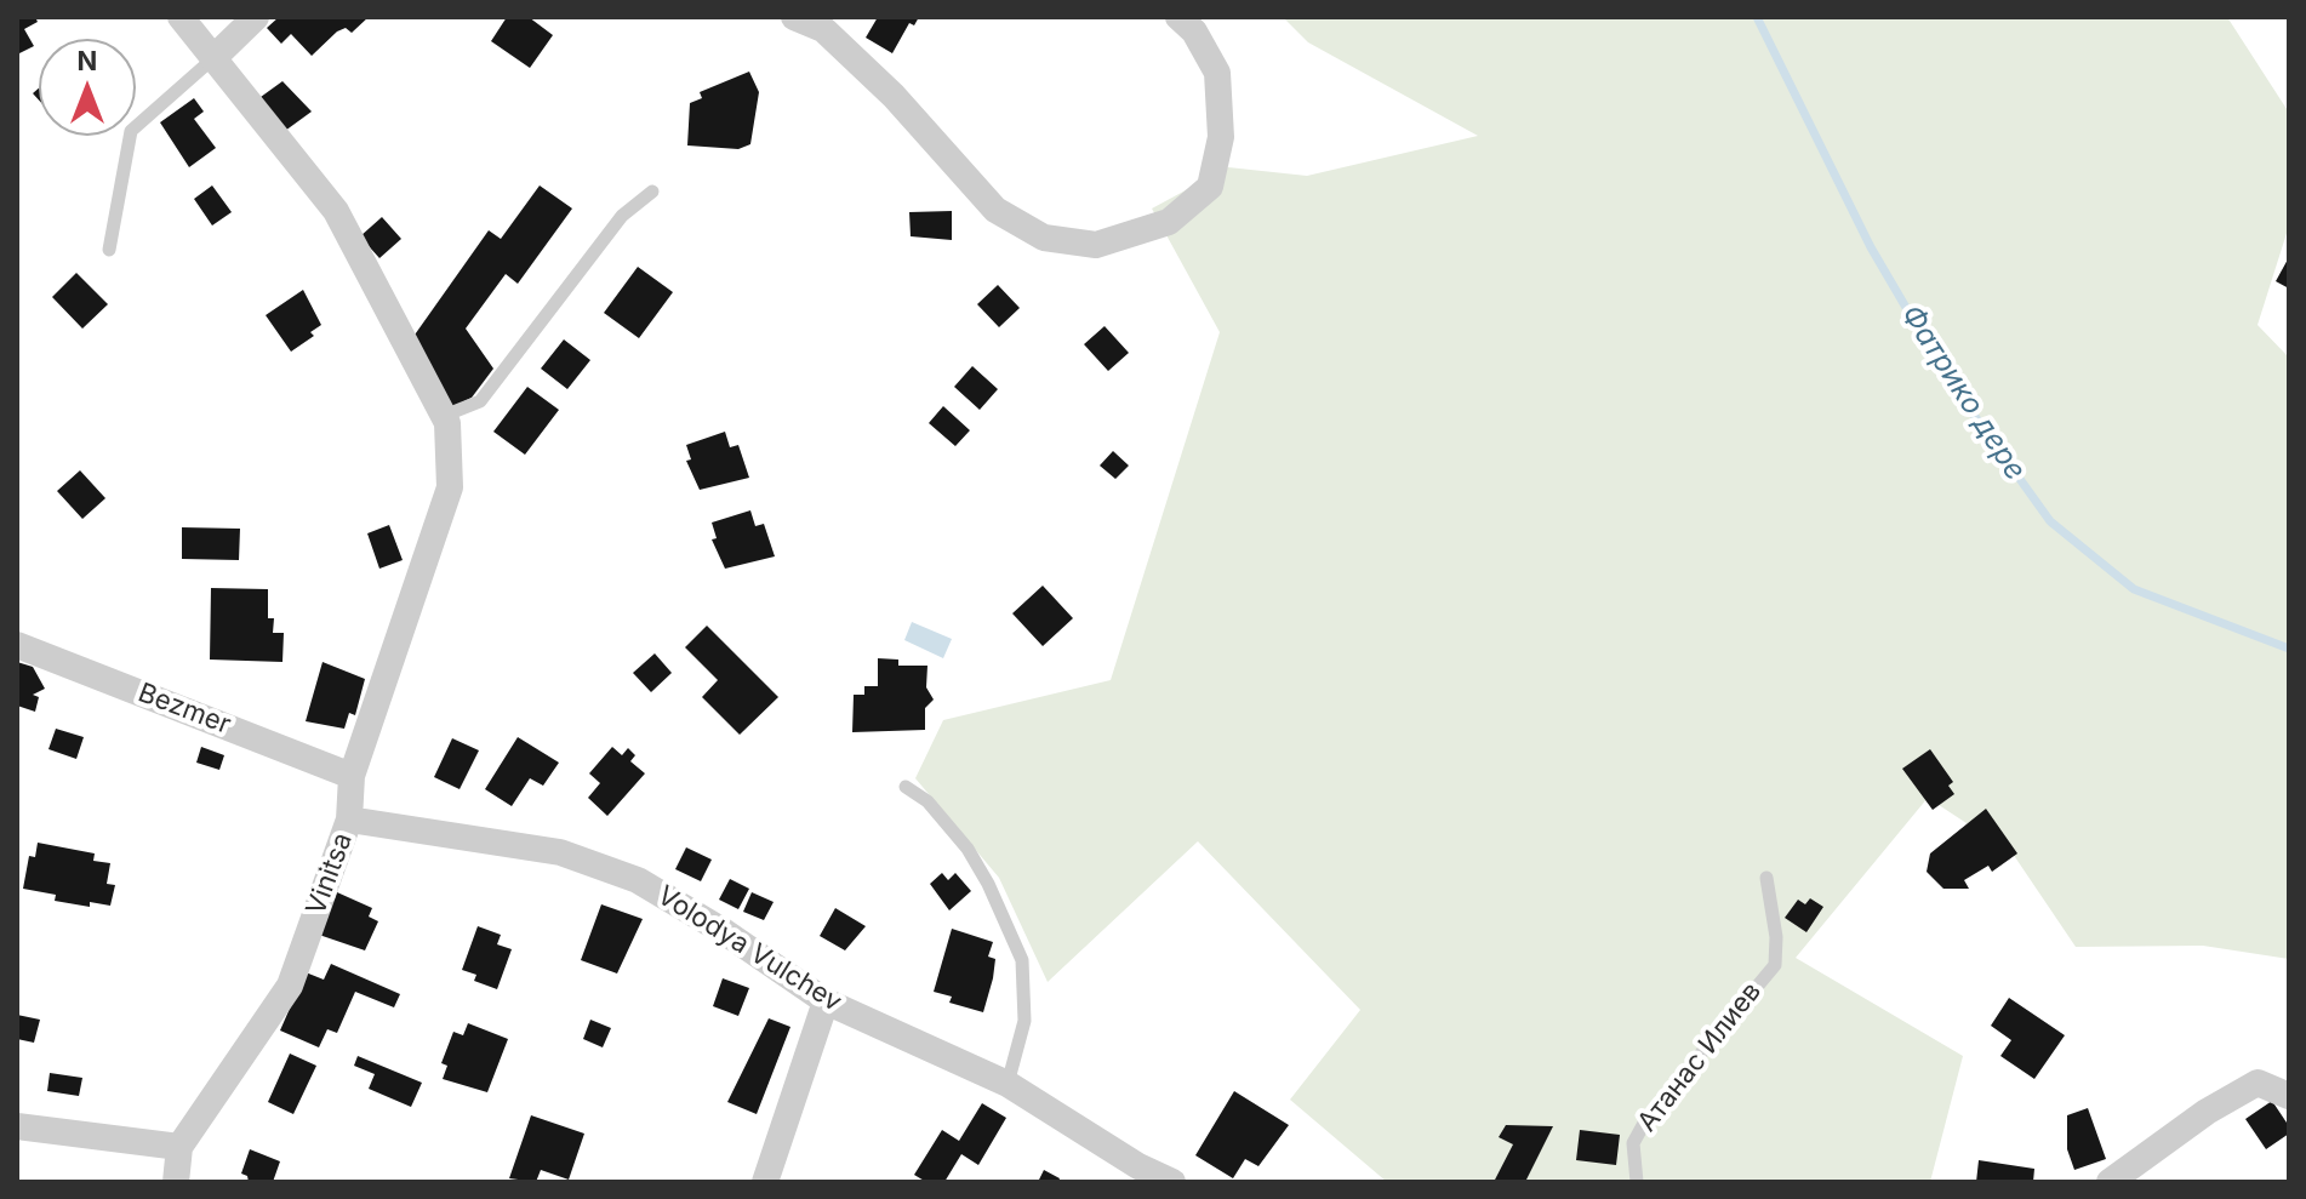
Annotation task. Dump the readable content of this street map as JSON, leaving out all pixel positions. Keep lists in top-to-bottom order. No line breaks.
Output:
{"streets":{"street":["Bezmer","Vinitsa","Volodya Vulchev"],"lane":["Атанас Илиев"]},"crossings":[["Bezmer","Vinitsa"],["Vinitsa","Volodya Vulchev"]],"water":["Фатрико дере"],"north":"top"}
